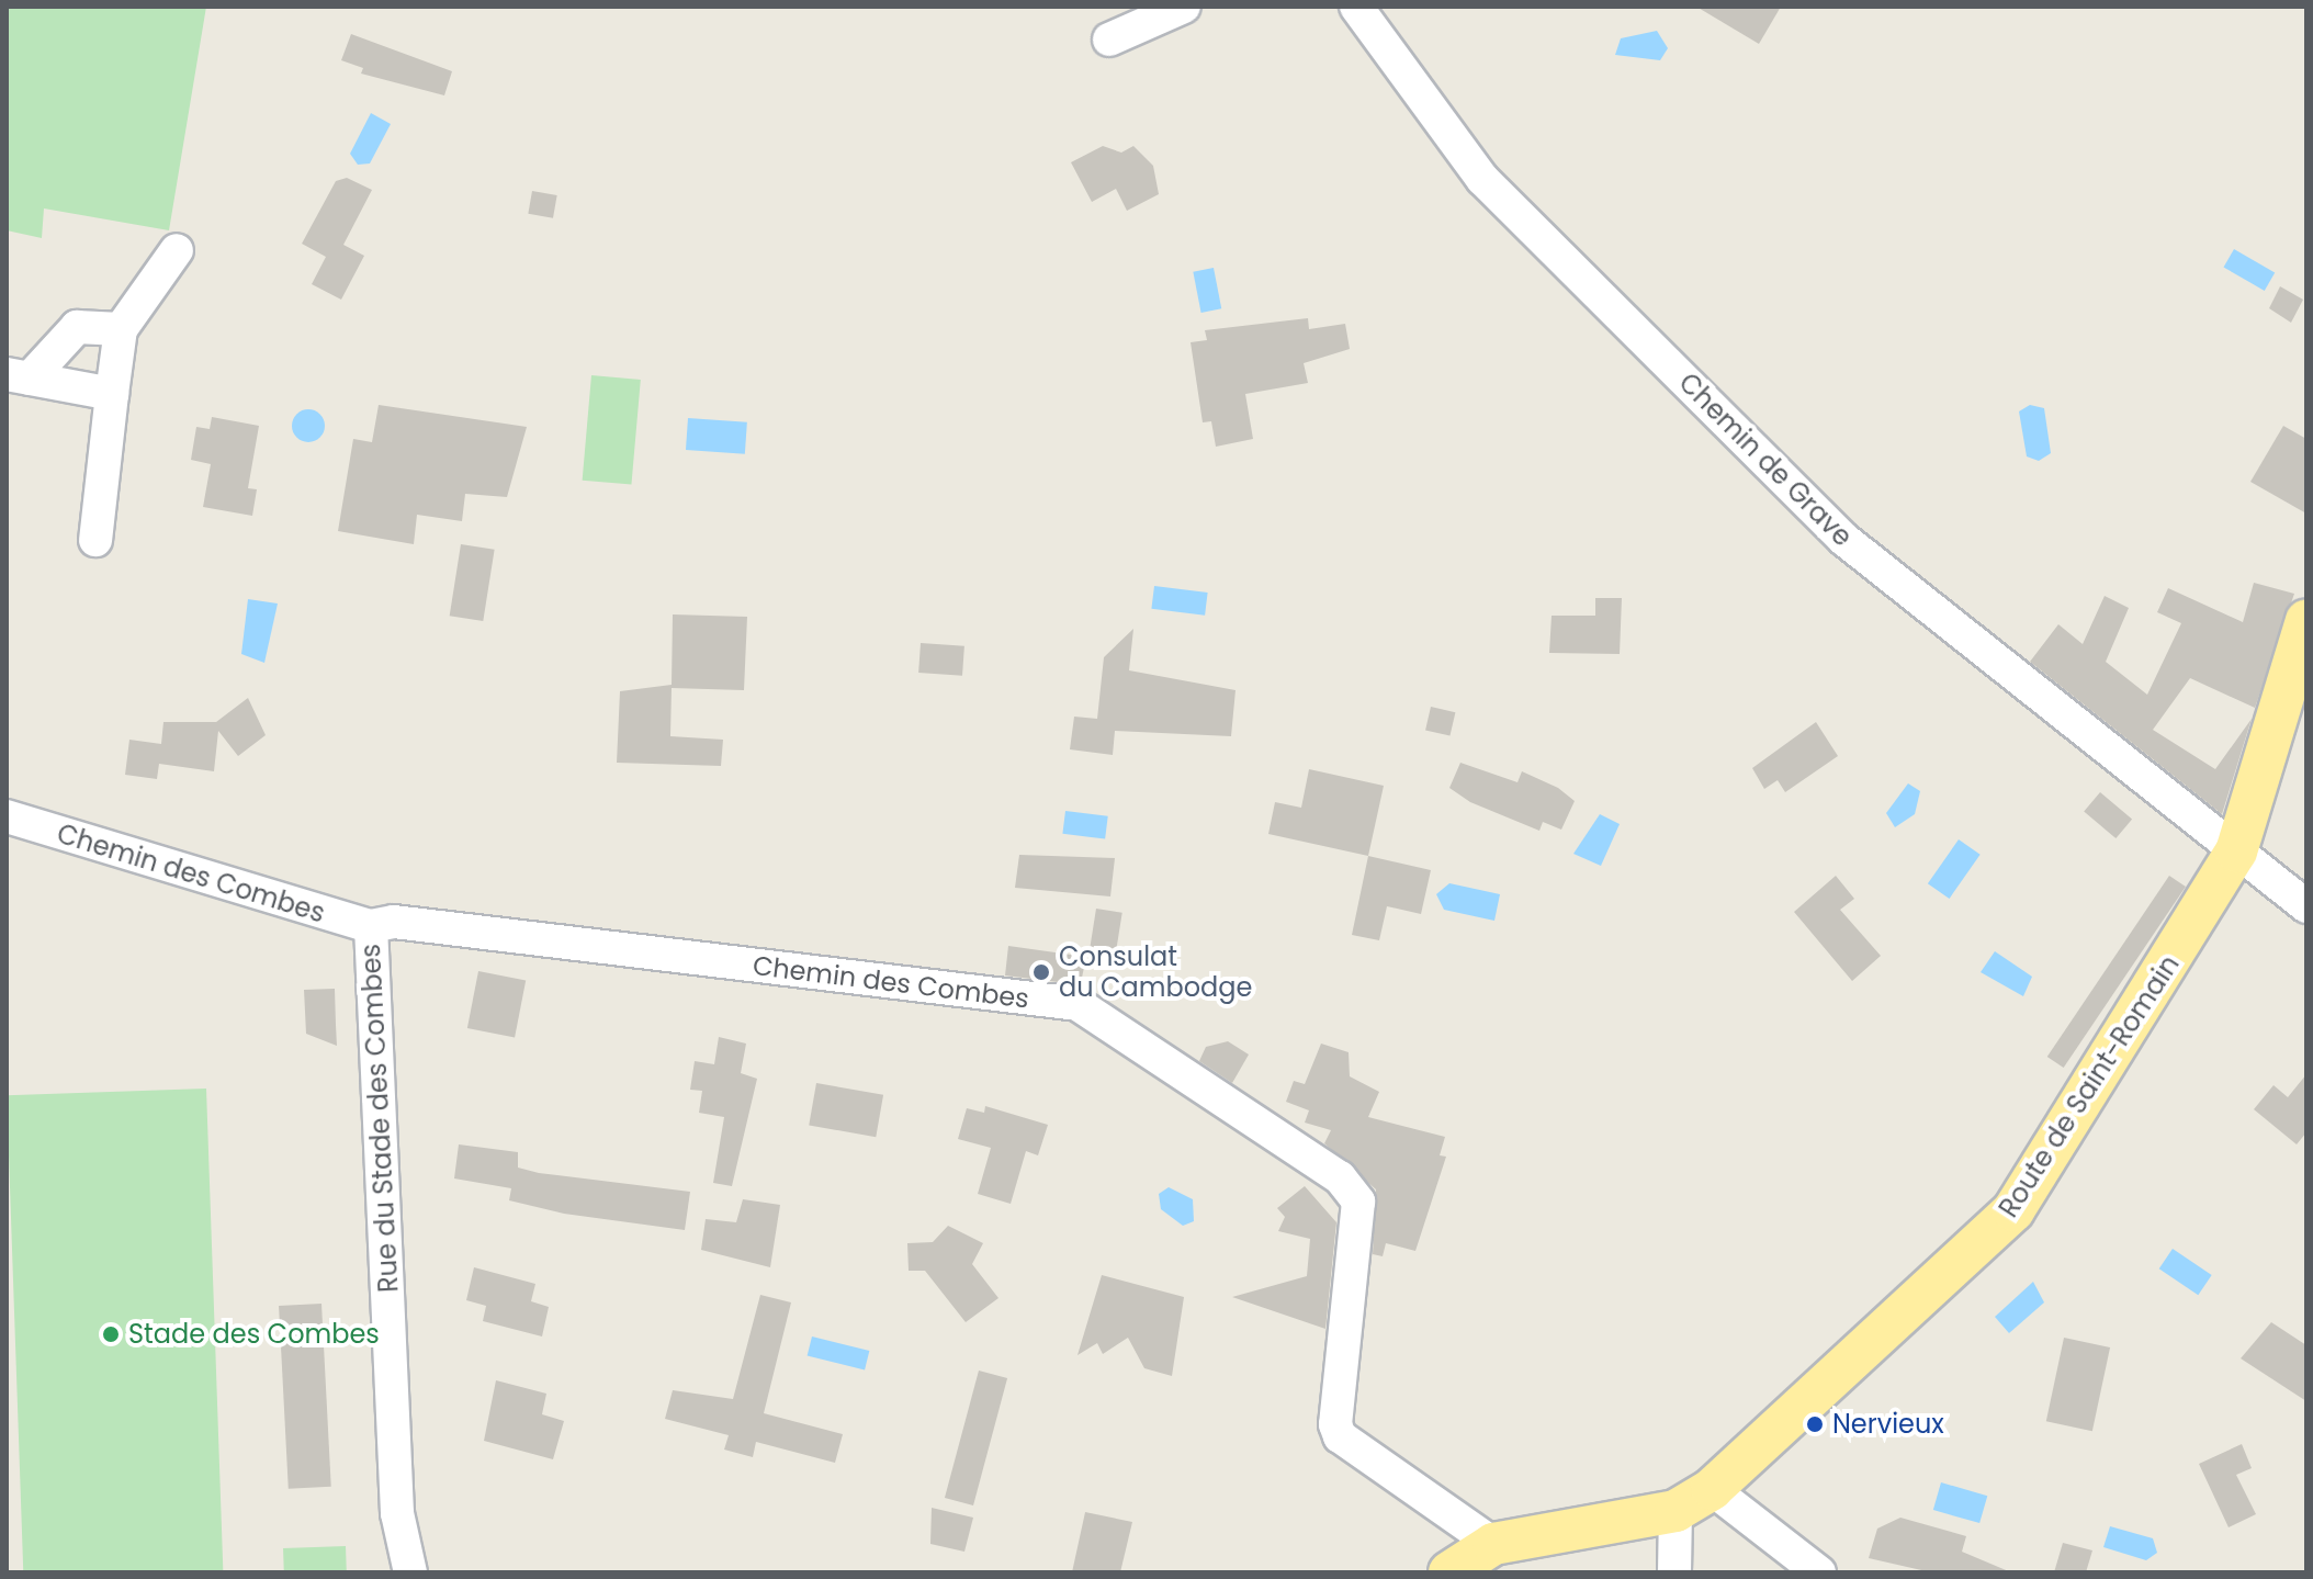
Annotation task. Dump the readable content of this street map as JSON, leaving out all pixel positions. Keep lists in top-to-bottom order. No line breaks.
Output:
{"streets":{"main road":["Route de Saint-Romain"],"street":["Chemin de Grave","Chemin des Combes","Rue du Stade des Combes"]},"crossings":[["Chemin de Grave","Route de Saint-Romain"],["Chemin des Combes","Route de Saint-Romain"],["Chemin des Combes","Rue du Stade des Combes"]],"places":["Consulat du Cambodge","Stade des Combes","Nervieux"]}
